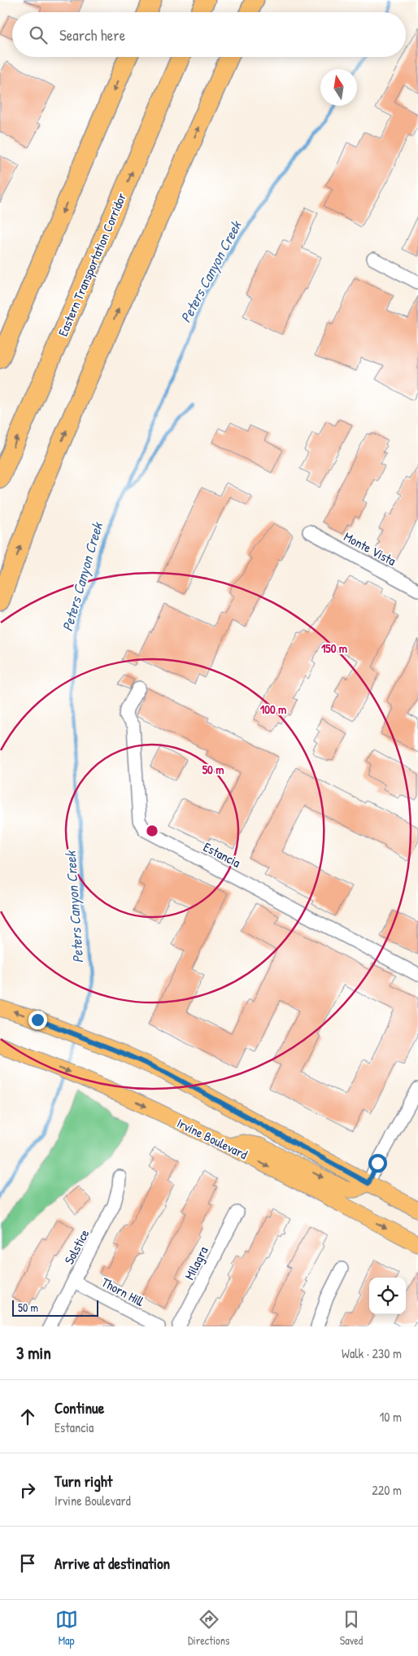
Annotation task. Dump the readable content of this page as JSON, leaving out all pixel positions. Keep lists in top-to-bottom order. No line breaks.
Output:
{"streets":{"highway":["Eastern Transportation Corridor"],"main road":["Irvine Boulevard"],"street":["Monte Vista","Estancia","Solstice","Milagra","Thorn Hill"]},"crossings":[["Solstice","Thorn Hill"]],"water":["Peters Canyon Creek"],"scale_bar":"50 m","north":"top","page":{"search":"Search here","scale":"50 m","heading":["3 min","Walk · 230 m"],"list":[["Continue","Estancia","10 m"],["Turn right","Irvine Boulevard","220 m"],"Arrive at destination"],"nav":["Map","Directions","Saved"]},"rings":["150 m","100 m","50 m"]}
